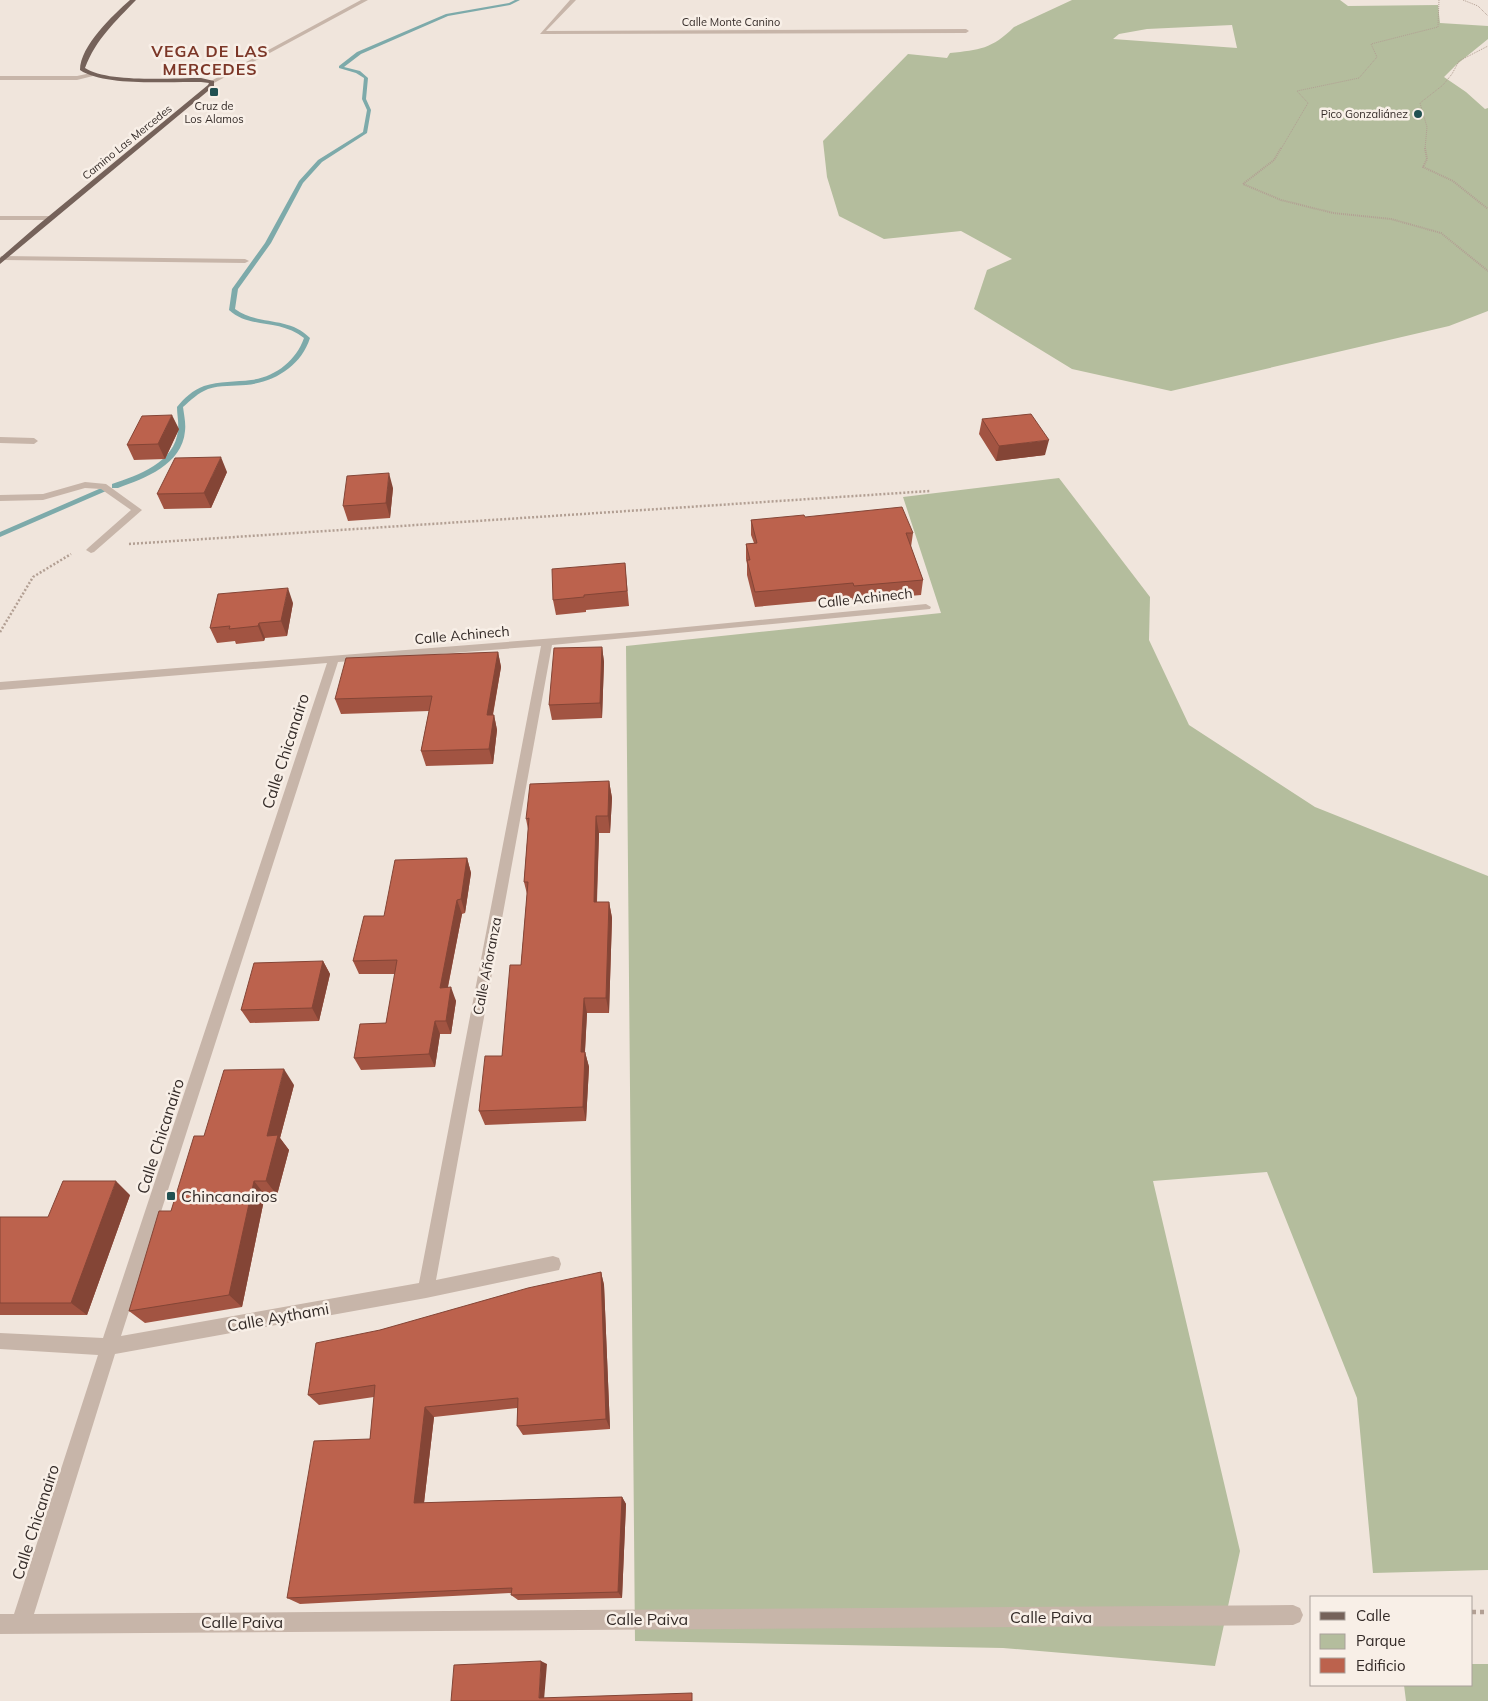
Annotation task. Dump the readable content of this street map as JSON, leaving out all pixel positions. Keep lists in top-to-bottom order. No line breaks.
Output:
{"streets":{"main road":["Camino Las Mercedes"],"street":["Calle Monte Canino","Calle Achinech","Calle Chicanairo","Calle Añoranza","Calle Aythami","Calle Paiva"]},"crossings":[["Calle Achinech","Calle Chicanairo"],["Calle Achinech","Calle Añoranza"],["Calle Chicanairo","Calle Aythami"],["Calle Chicanairo","Calle Paiva"],["Calle Añoranza","Calle Aythami"]],"districts":["VEGA DE LAS MERCEDES"],"places":{"transit":["Cruz de Los Alamos","Chincanairos"],"other":["Pico Gonzaliánez"]},"legend":["Calle","Parque","Edificio"]}
